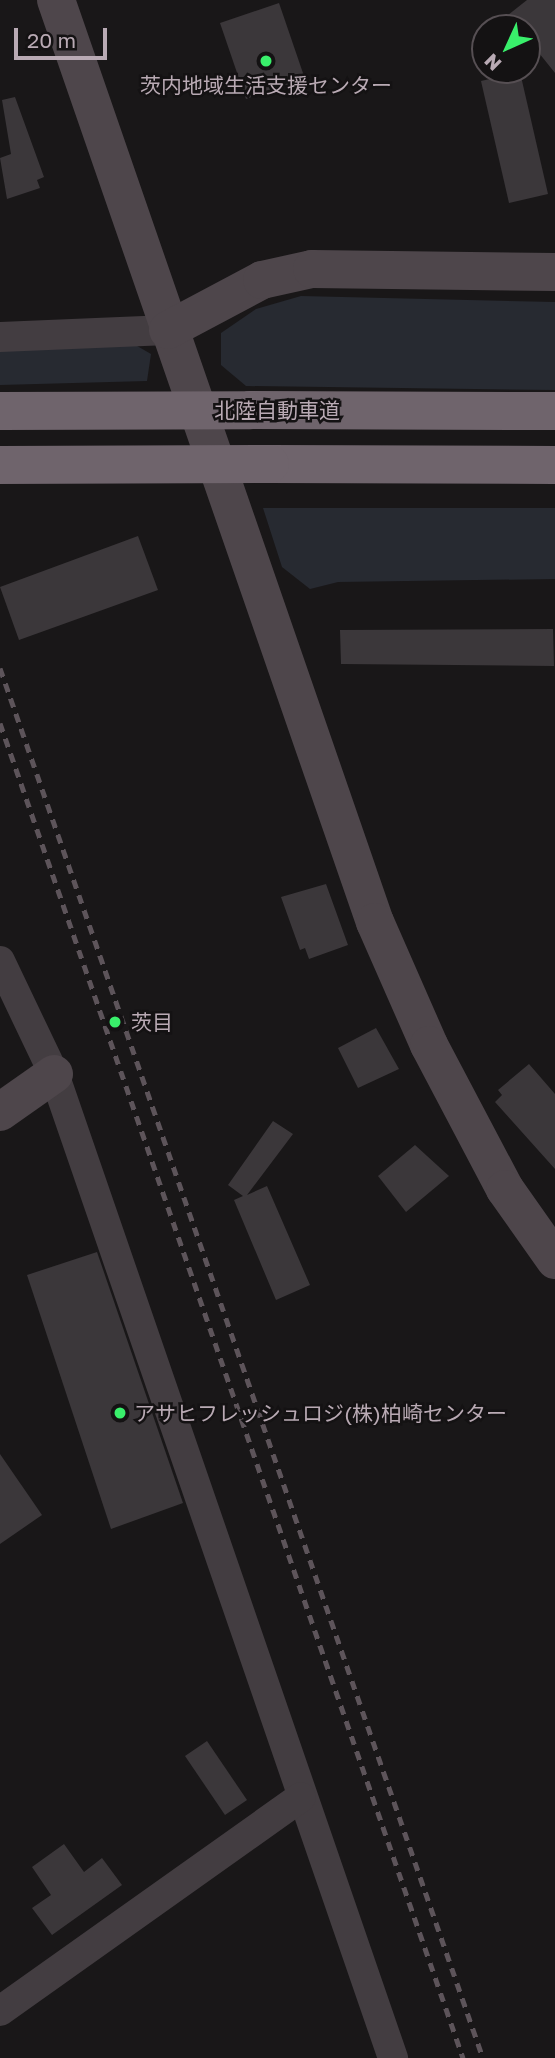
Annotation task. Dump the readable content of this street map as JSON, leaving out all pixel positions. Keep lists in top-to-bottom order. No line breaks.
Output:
{"streets":{"highway":["北陸自動車道"]},"places":["茨内地域生活支援センター","茨目","アサヒフレッシュロジ(株)柏崎センター"],"scale_bar":"20 m","north":"bottom left"}
